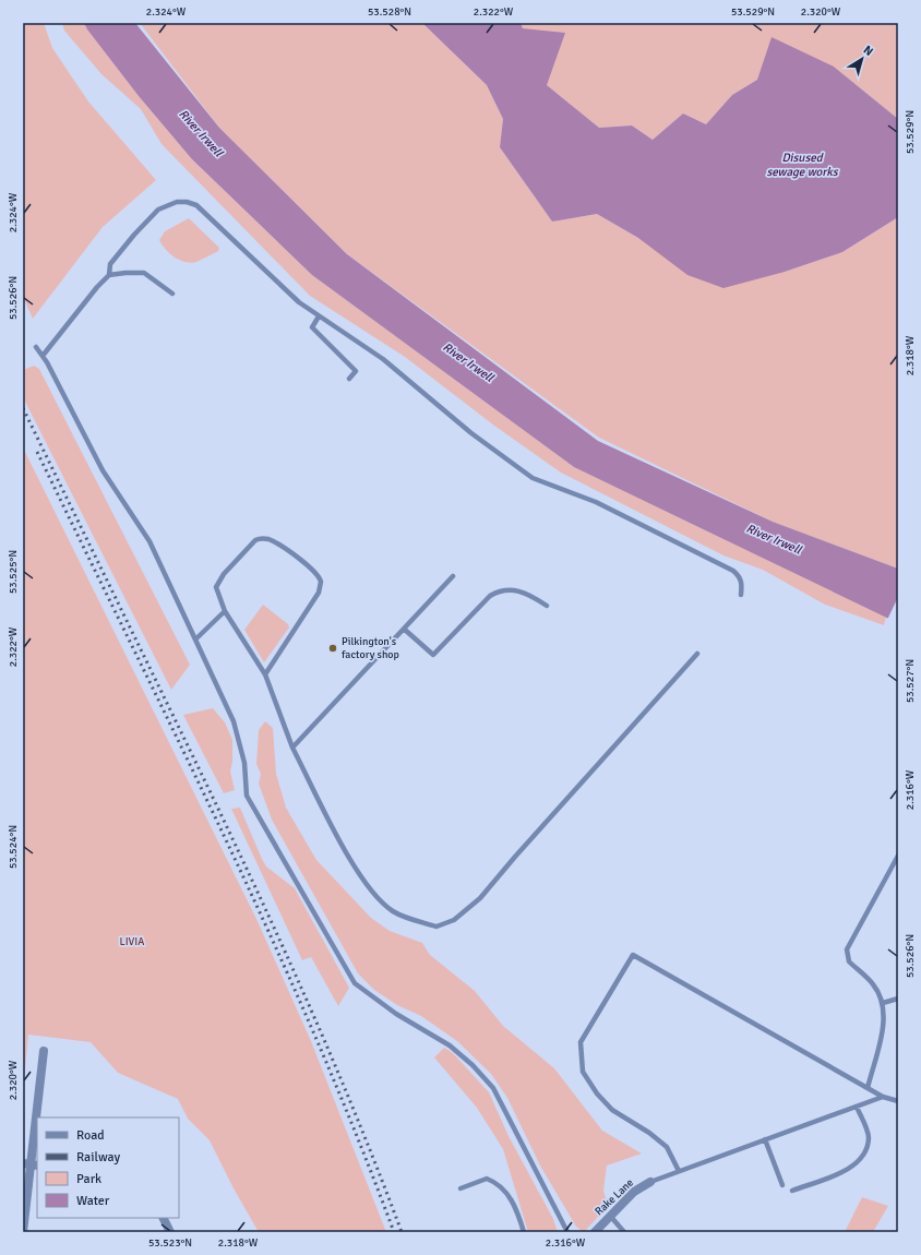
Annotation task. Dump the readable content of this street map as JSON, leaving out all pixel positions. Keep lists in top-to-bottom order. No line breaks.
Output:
{"streets":{"street":["Rake Lane"]},"water":["River Irwell","Disused sewage works"],"parks":["LIVIA"],"places":["Pilkington's factory shop"],"legend":["Road","Railway","Park","Water"],"north":"top right","coordinates":["2.324°W","53.528°N","2.322°W","53.529°N","2.320°W","53.526°N","2.318°W","53.525°N","53.527°N","2.316°W","53.524°N","53.523°N"]}
